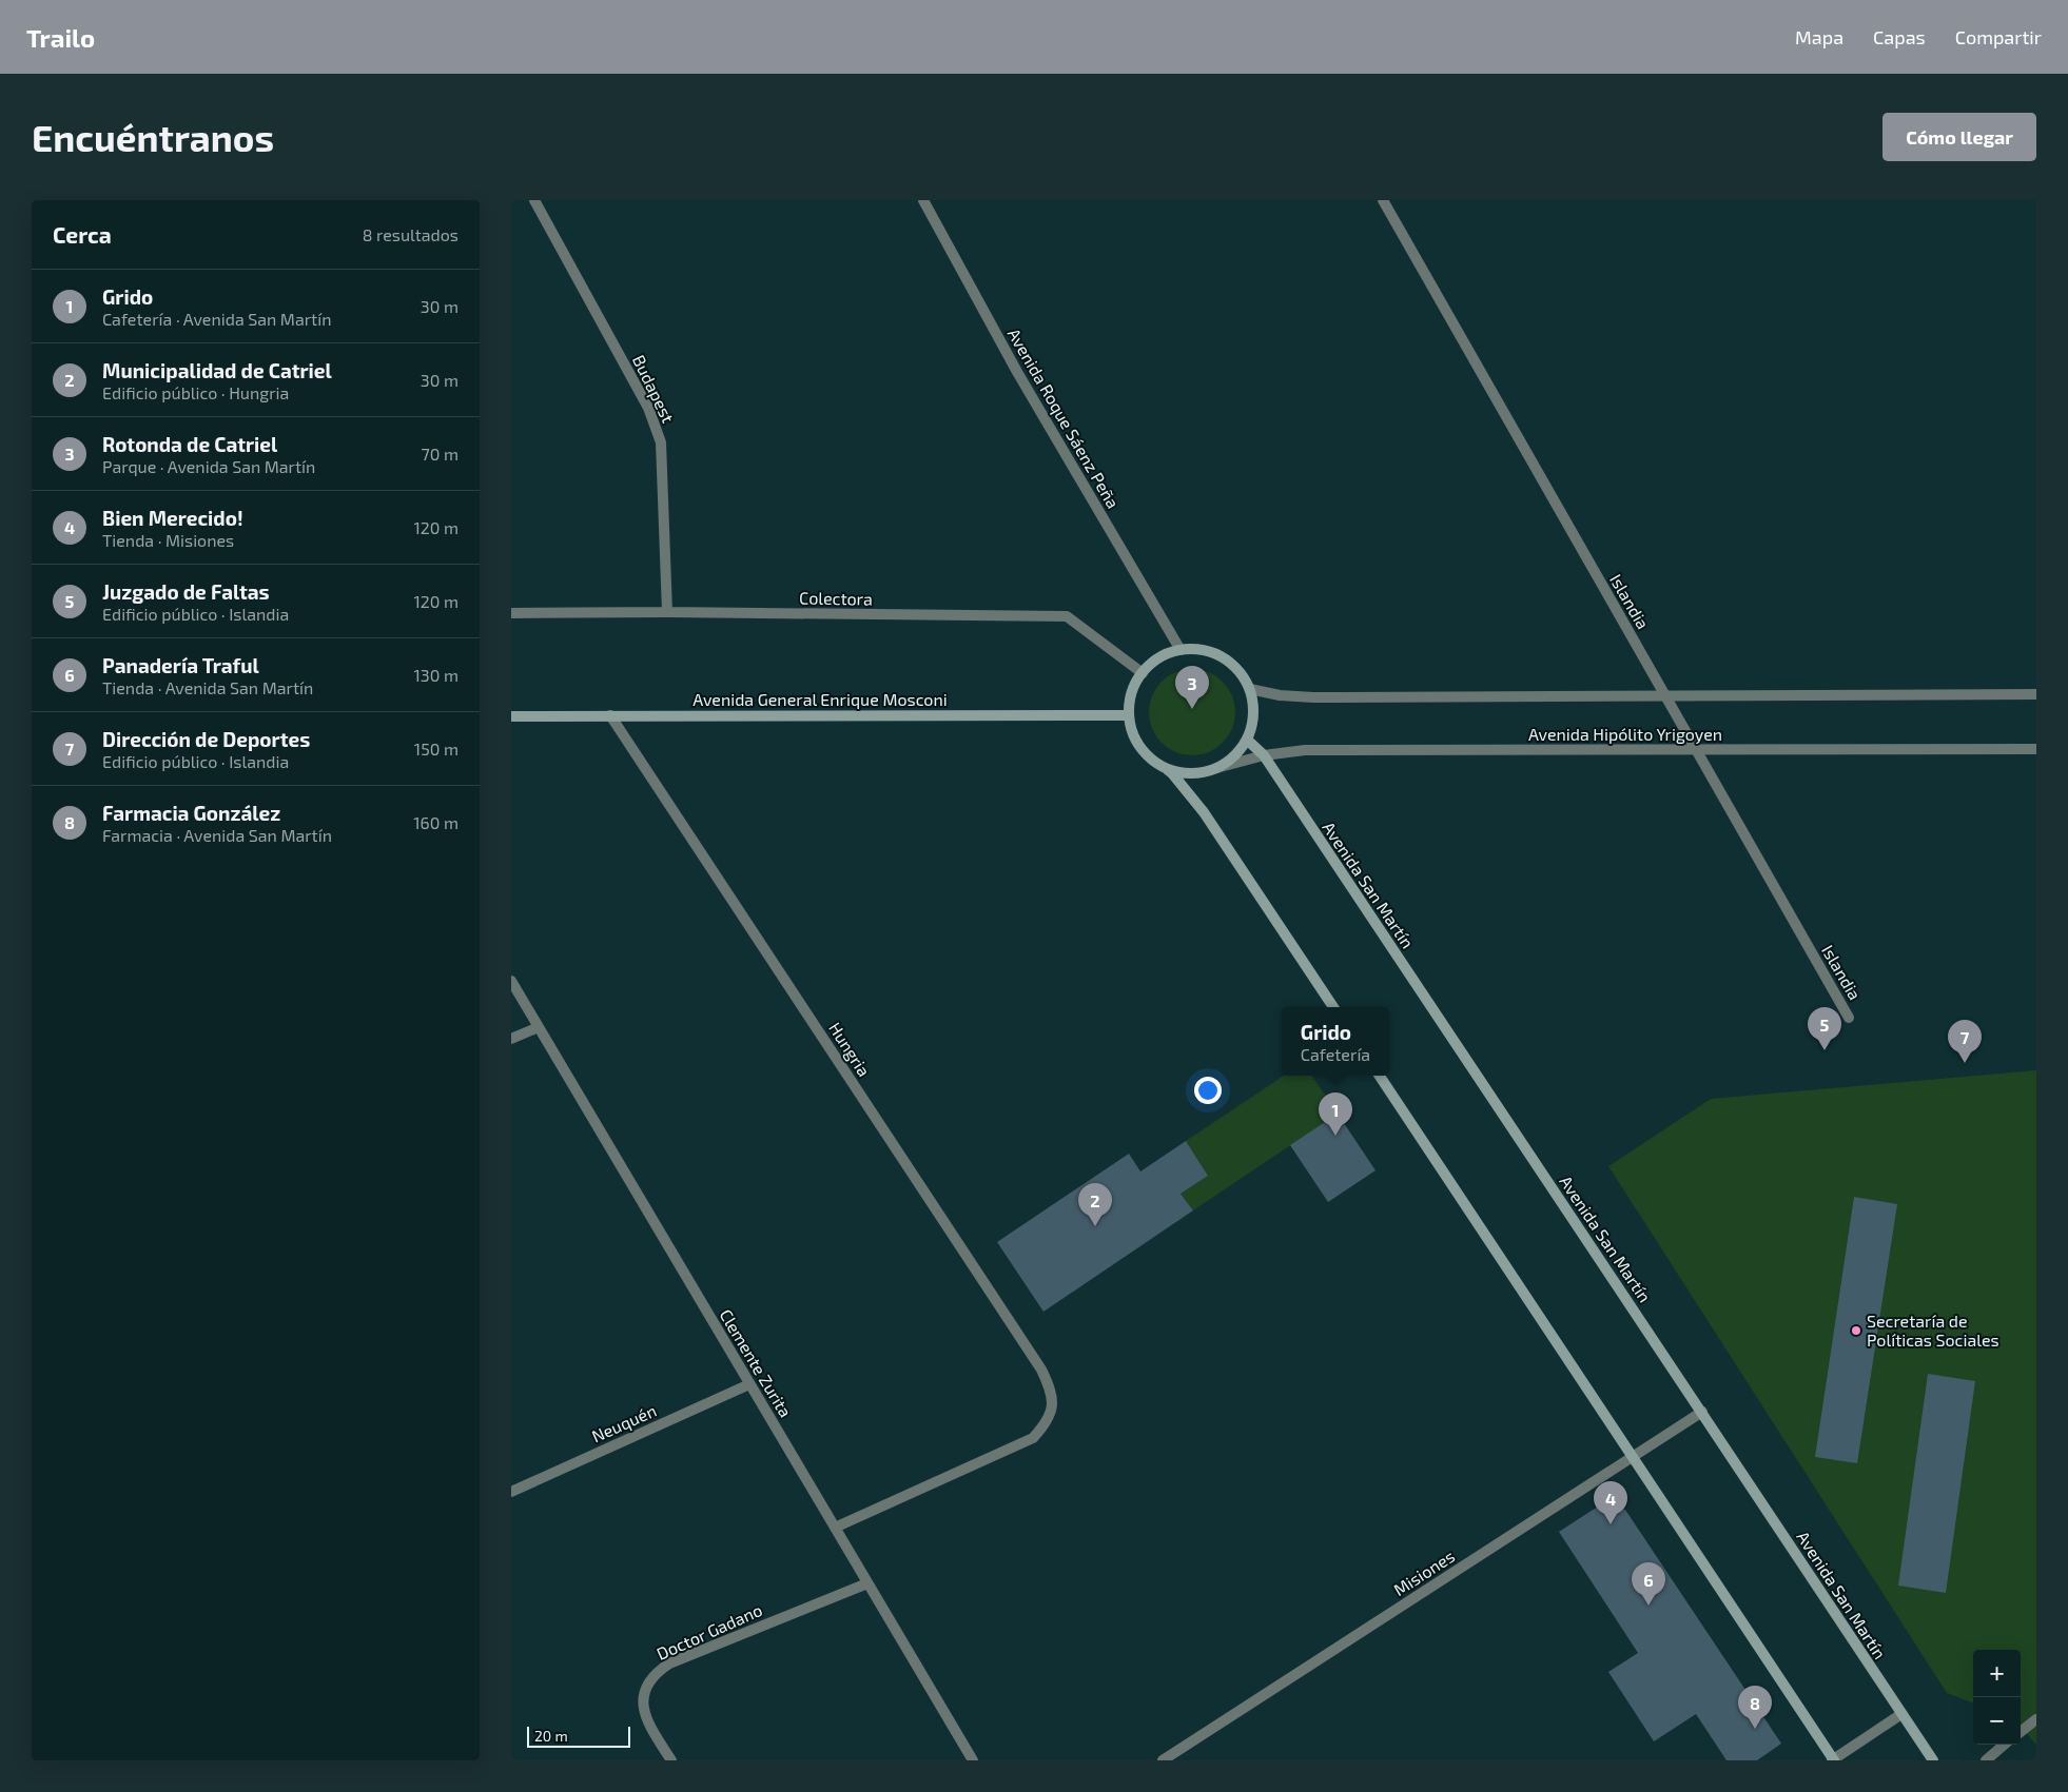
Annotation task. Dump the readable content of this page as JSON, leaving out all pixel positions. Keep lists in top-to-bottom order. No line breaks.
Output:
{"streets":{"main road":["Avenida General Enrique Mosconi","Avenida San Martín"],"street":["Budapest","Avenida Roque Sáenz Peña","Colectora","Islandia","Avenida Hipólito Yrigoyen","Hungria","Clemente Zurita","Neuquén","Misiones","Doctor Gadano"]},"crossings":[["Budapest","Colectora"],["Avenida Roque Sáenz Peña","Colectora"],["Avenida Roque Sáenz Peña","Avenida General Enrique Mosconi"],["Avenida Roque Sáenz Peña","Avenida Hipólito Yrigoyen"],["Avenida Roque Sáenz Peña","Avenida San Martín"],["Colectora","Avenida General Enrique Mosconi"],["Colectora","Avenida Hipólito Yrigoyen"],["Colectora","Avenida San Martín"],["Islandia","Avenida Hipólito Yrigoyen"],["Avenida General Enrique Mosconi","Avenida Hipólito Yrigoyen"],["Avenida General Enrique Mosconi","Avenida San Martín"],["Avenida General Enrique Mosconi","Hungria"],["Avenida Hipólito Yrigoyen","Avenida San Martín"],["Avenida San Martín","Misiones"],["Hungria","Clemente Zurita"],["Clemente Zurita","Neuquén"],["Clemente Zurita","Doctor Gadano"]],"places":["Secretaría de Políticas Sociales"],"scale_bar":"20 m","page":{"header":"Trailo","nav":["Mapa","Capas","Compartir"],"buttons":"Cómo llegar","title":"Encuéntranos","heading":["Cerca","8 resultados"],"list":[{"mark":"1","name":"Grido","note":"Cafetería · Avenida San Martín","value":"30 m"},{"mark":"2","name":"Municipalidad de Catriel","note":"Edificio público · Hungria","value":"30 m"},{"mark":"3","name":"Rotonda de Catriel","note":"Parque · Avenida San Martín","value":"70 m"},{"mark":"4","name":"Bien Merecido!","note":"Tienda · Misiones","value":"120 m"},{"mark":"5","name":"Juzgado de Faltas","note":"Edificio público · Islandia","value":"120 m"},{"mark":"6","name":"Panadería Traful","note":"Tienda · Avenida San Martín","value":"130 m"},{"mark":"7","name":"Dirección de Deportes","note":"Edificio público · Islandia","value":"150 m"},{"mark":"8","name":"Farmacia González","note":"Farmacia · Avenida San Martín","value":"160 m"}],"pins":["3","5","7","1","2","4","6","8"],"popup":["Grido","Cafetería"],"map_buttons":["+","−"],"scale":"20 m"}}
